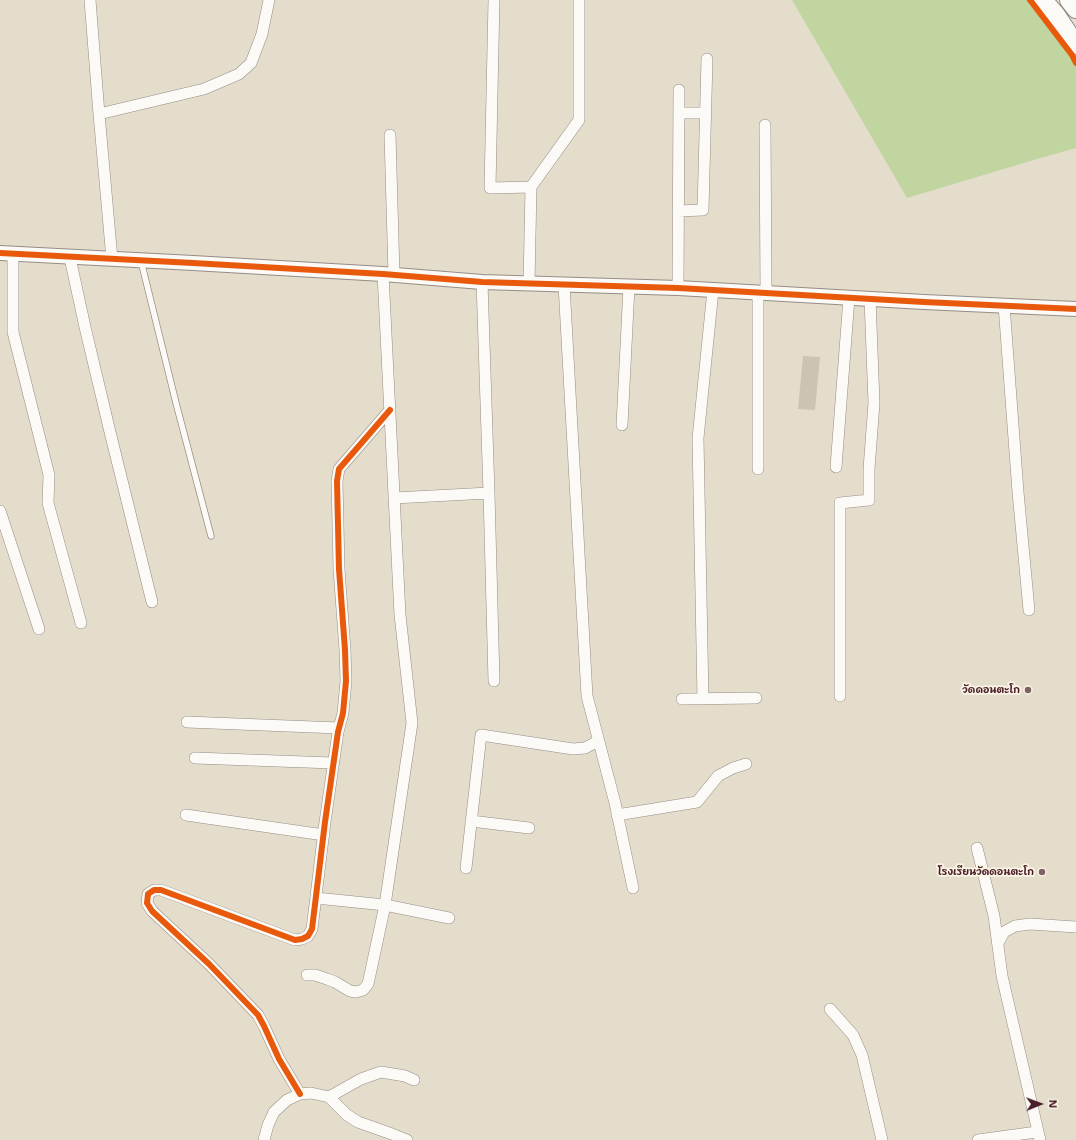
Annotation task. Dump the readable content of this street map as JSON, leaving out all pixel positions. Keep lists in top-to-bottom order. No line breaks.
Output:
{"places":["วัดดอนตะโก","โรงเรียนวัดดอนตะโก"],"north":"right"}
